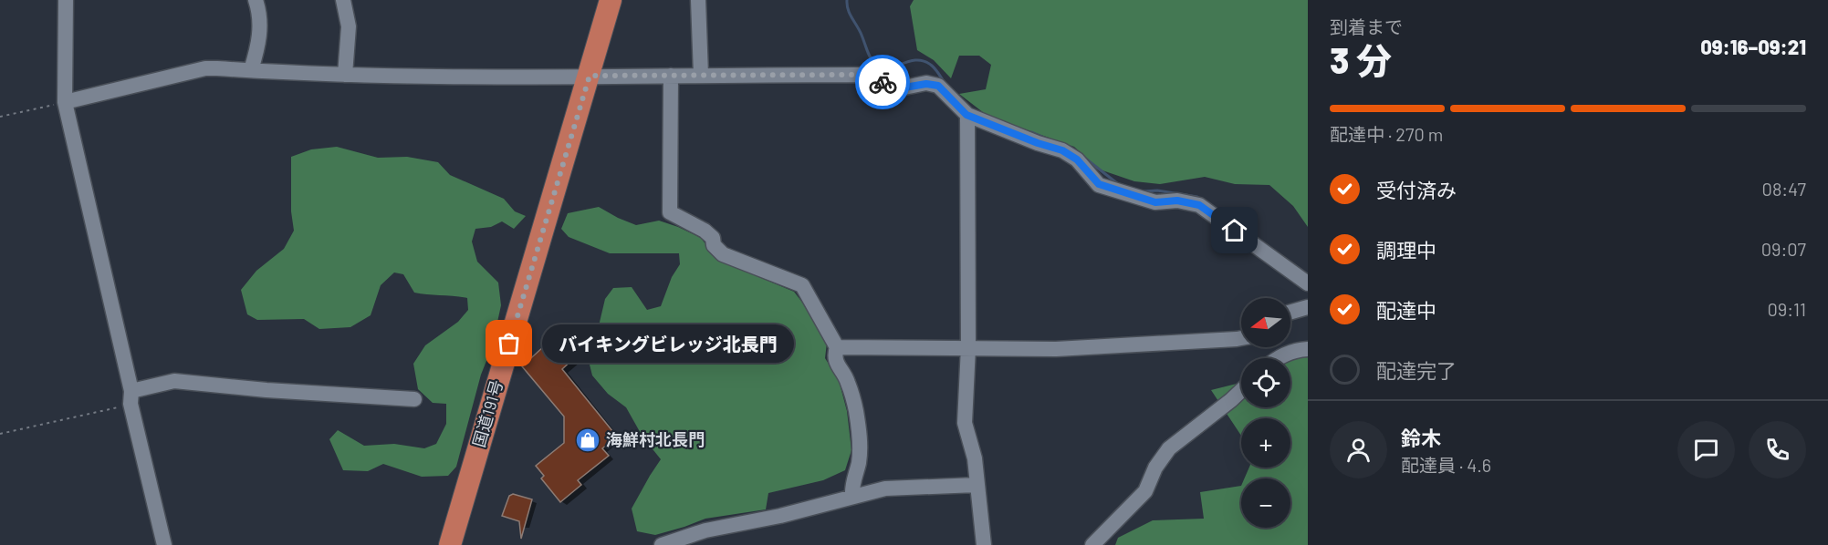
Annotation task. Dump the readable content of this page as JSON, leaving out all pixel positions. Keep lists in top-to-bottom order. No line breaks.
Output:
{"streets":{"highway":["国道191号"]},"places":{"other":["バイキングビレッジ北長門"],"shop":["海鮮村北長門"]},"north":"left","page":{"heading":["3 分","到着まで","09:16–09:21"],"panel":["鈴木","配達員 · 4.6"],"bar":"配達中 · 270 m","list":[["受付済み","08:47"],["調理中","09:07"],["配達中","09:11"],"配達完了"],"map_buttons":["+","−"],"bubble":"バイキングビレッジ北長門"}}
